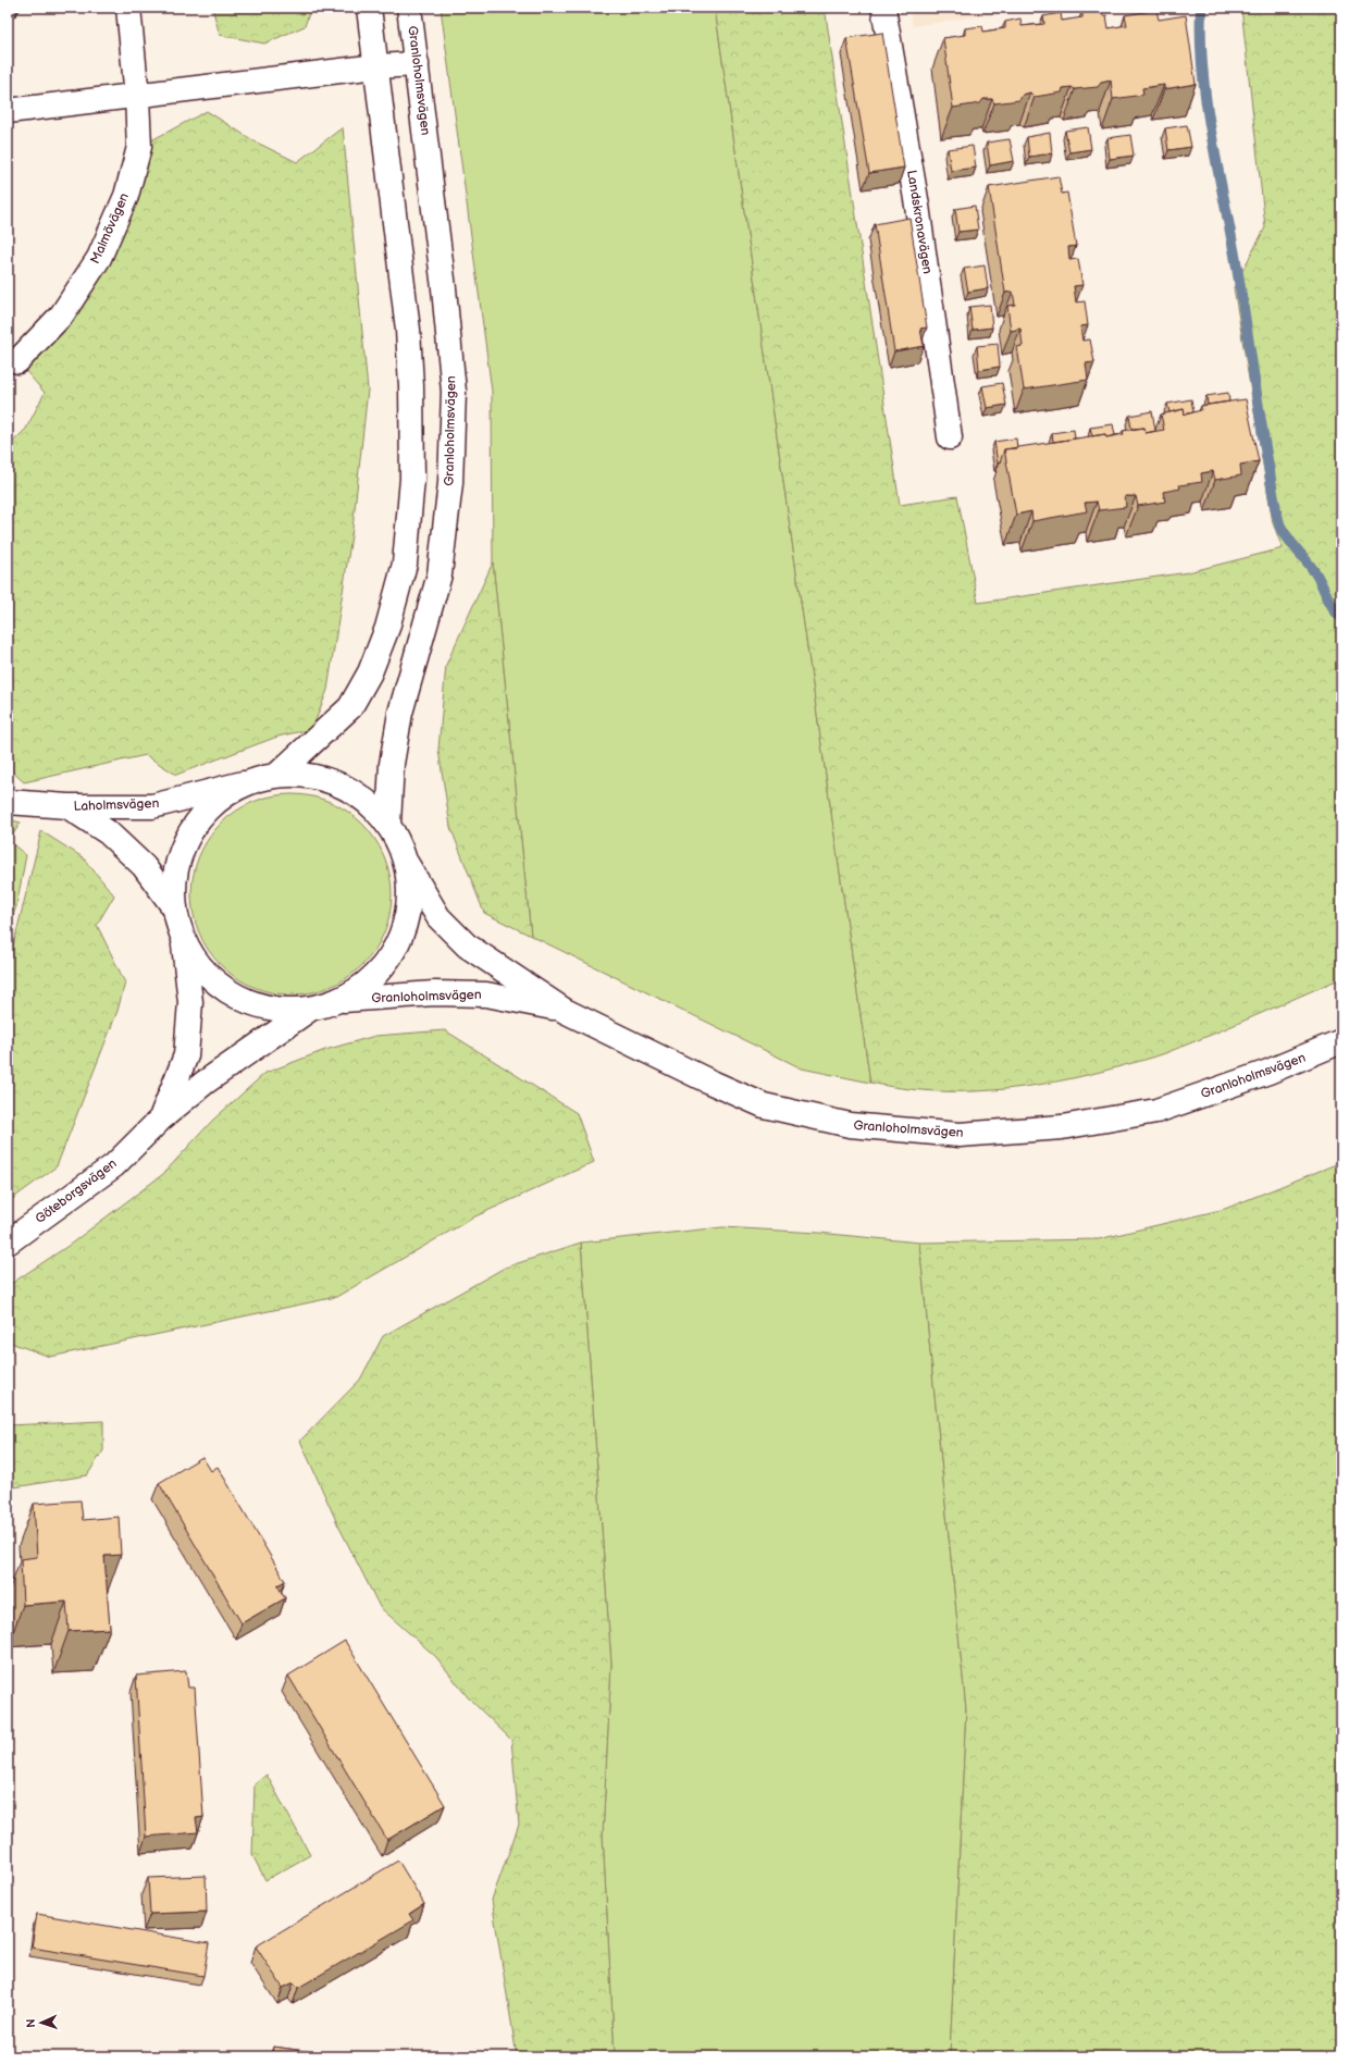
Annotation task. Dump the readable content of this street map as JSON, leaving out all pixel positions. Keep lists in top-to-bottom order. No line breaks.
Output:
{"streets":{"street":["Granloholmsvägen","Landskronavägen","Malmövägen","Laholmsvägen","Göteborgsvägen"]},"north":"left"}
